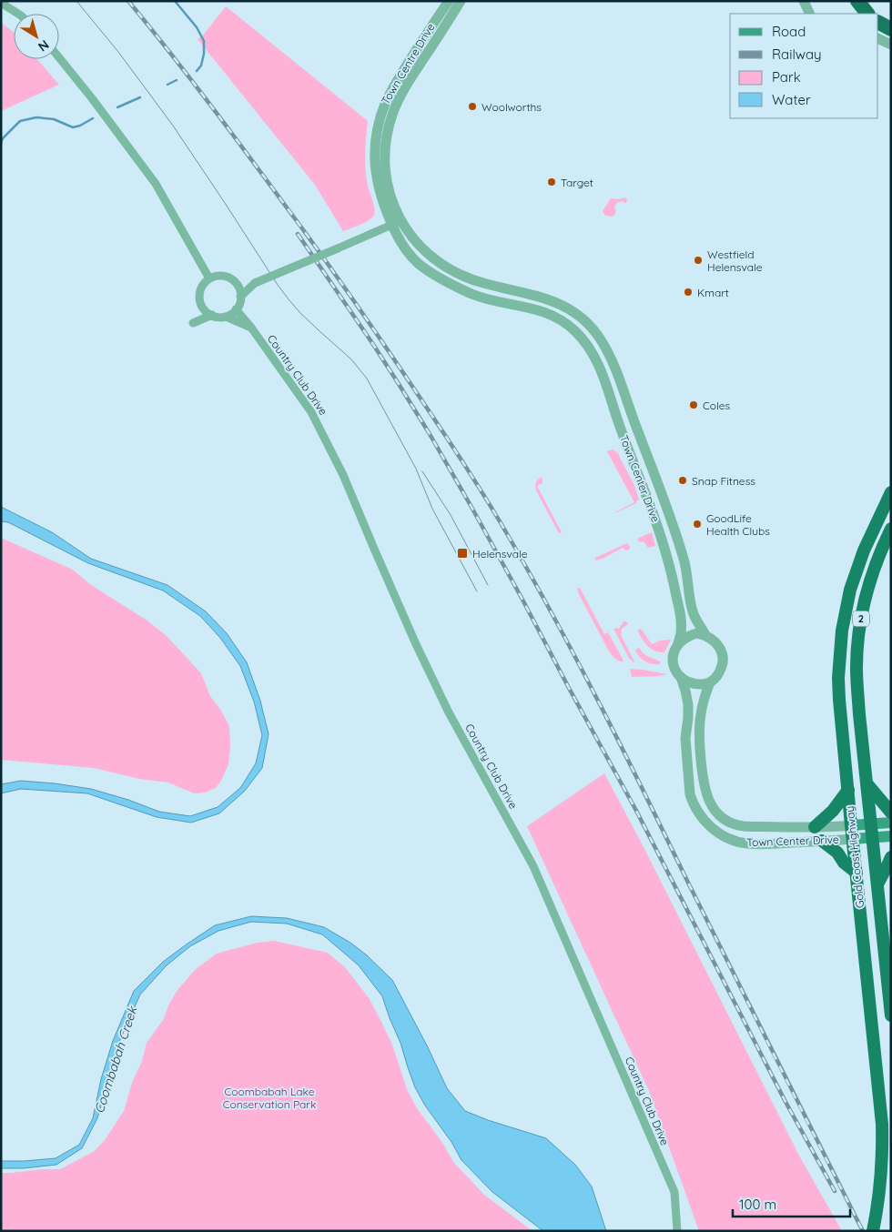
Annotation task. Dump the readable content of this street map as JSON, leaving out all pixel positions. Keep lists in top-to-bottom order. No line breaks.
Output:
{"streets":{"highway":["2","Gold Coast Highway"],"main road":["Town Center Drive"],"street":["Town Centre Drive","Country Club Drive"]},"crossings":[["Town Centre Drive","Town Center Drive"],["Town Center Drive","Gold Coast Highway"]],"water":["Coombabah Creek"],"parks":["Coombabah Lake Conservation Park"],"places":{"other":["Woolworths","Target","Westfield Helensvale","Kmart","Coles","Snap Fitness","GoodLife Health Clubs"],"transit":["Helensvale"]},"legend":["Road","Railway","Park","Water"],"scale_bar":"100 m","north":"bottom right"}
